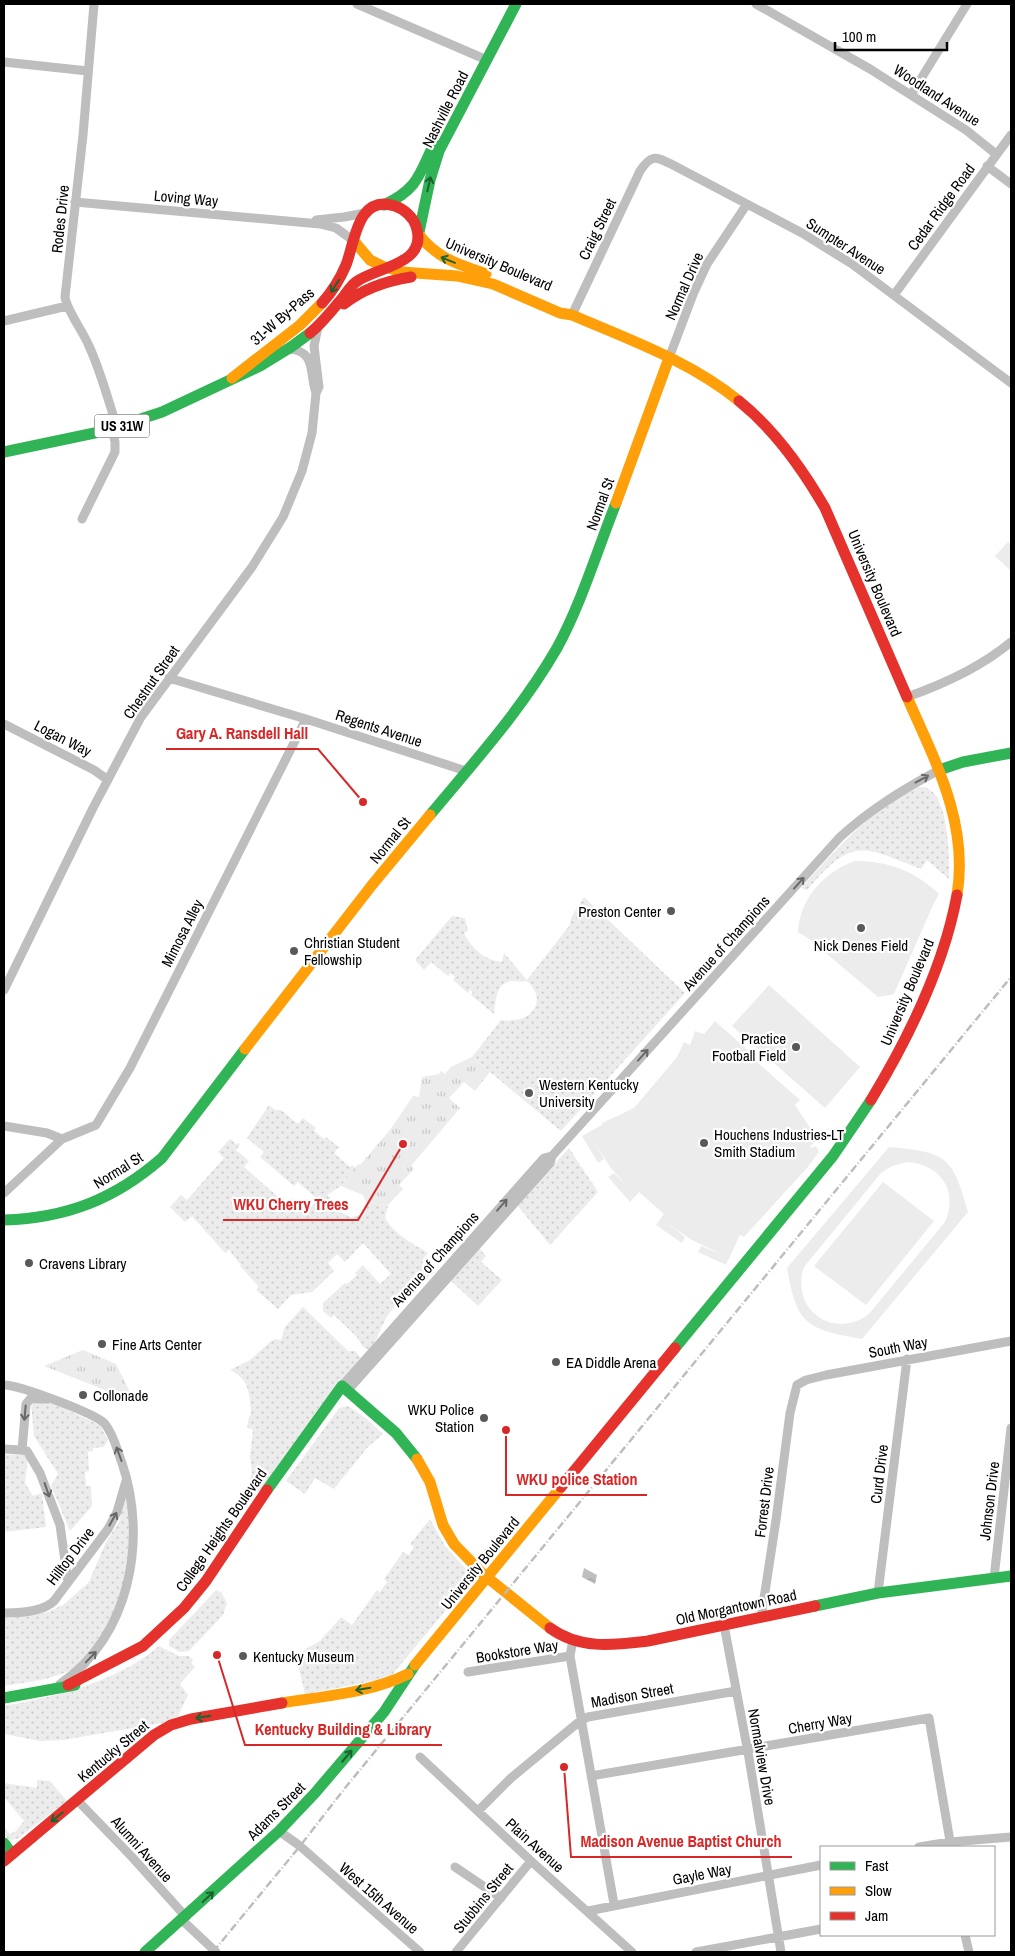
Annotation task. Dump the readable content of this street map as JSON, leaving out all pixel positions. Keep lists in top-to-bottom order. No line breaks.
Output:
{"streets":{"main road":["Nashville Road","University Boulevard","31-W By-Pass","US 31W","Normal St","College Heights Boulevard","Old Morgantown Road","Kentucky Street","Adams Street"],"street":["Woodland Avenue","Loving Way","Cedar Ridge Road","Rodes Drive","Craig Street","Sumpter Avenue","Normal Drive","Chestnut Street","Regents Avenue","Logan Way","Mimosa Alley","Avenue of Champions","South Way","Curd Drive","Johnson Drive","Forrest Drive","Hilltop Drive","Bookstore Way","Madison Street","Cherry Way","Normalview Drive","Plain Avenue","Alumni Avenue","Gayle Way","West 15th Avenue","Stubbins Street"]},"crossings":[["Woodland Avenue","Cedar Ridge Road"],["Nashville Road","Loving Way"],["Nashville Road","University Boulevard"],["Nashville Road","31-W By-Pass"],["Loving Way","Rodes Drive"],["Loving Way","University Boulevard"],["Loving Way","31-W By-Pass"],["Cedar Ridge Road","Sumpter Avenue"],["Craig Street","Sumpter Avenue"],["Craig Street","University Boulevard"],["Sumpter Avenue","Normal Drive"],["University Boulevard","Normal Drive"],["University Boulevard","31-W By-Pass"],["University Boulevard","Normal St"],["University Boulevard","Avenue of Champions"],["University Boulevard","Old Morgantown Road"],["University Boulevard","Kentucky Street"],["University Boulevard","Adams Street"],["Normal Drive","Normal St"],["31-W By-Pass","Chestnut Street"],["Normal St","Regents Avenue"],["Chestnut Street","Regents Avenue"],["Chestnut Street","Logan Way"],["Regents Avenue","Mimosa Alley"],["Avenue of Champions","College Heights Boulevard"],["South Way","Curd Drive"],["South Way","Forrest Drive"],["Curd Drive","Old Morgantown Road"],["Johnson Drive","Old Morgantown Road"],["Forrest Drive","Old Morgantown Road"],["Old Morgantown Road","Normalview Drive"],["Madison Street","Normalview Drive"],["Madison Street","Plain Avenue"],["Cherry Way","Normalview Drive"],["Kentucky Street","Adams Street"],["Kentucky Street","Alumni Avenue"],["Normalview Drive","Gayle Way"],["Adams Street","Alumni Avenue"],["Adams Street","West 15th Avenue"],["Plain Avenue","Gayle Way"],["Plain Avenue","Stubbins Street"]],"one_way":["Avenue of Champions","Kentucky Street","Adams Street"],"places":["Gary A. Ransdell Hall","Preston Center","Nick Denes Field","Christian Student Fellowship","Practice Football Field","Western Kentucky University","Houchens Industries-LT Smith Stadium","WKU Cherry Trees","Cravens Library","Fine Arts Center","EA Diddle Arena","Collonade","WKU Police Station","WKU police Station","Kentucky Building & Library","Kentucky Museum","Madison Avenue Baptist Church"],"legend":["Fast","Slow","Jam"],"scale_bar":"100 m"}
